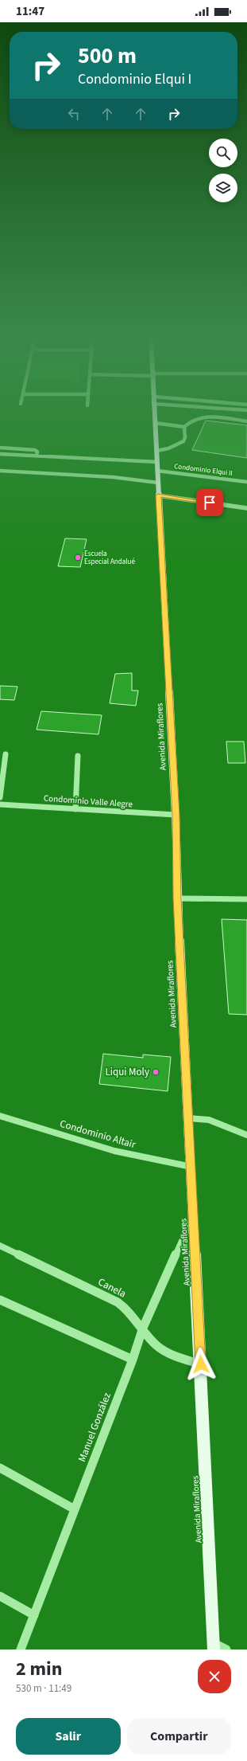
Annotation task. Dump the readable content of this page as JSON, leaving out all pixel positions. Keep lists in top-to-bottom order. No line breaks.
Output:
{"streets":{"main road":["Avenida Miraflores"],"street":["Condominio Elqui II","Condominio Valle Alegre","Condominio Altair","Canela","Manuel González"]},"crossings":[["Condominio Elqui II","Avenida Miraflores"],["Avenida Miraflores","Condominio Valle Alegre"],["Avenida Miraflores","Condominio Altair"],["Avenida Miraflores","Canela"],["Avenida Miraflores","Manuel González"],["Canela","Manuel González"]],"places":["Escuela Especial Andalué","Liqui Moly"],"page":{"status":"11:47","turn":["500 m","Condominio Elqui I"],"heading":["2 min","530 m · 11:49"],"buttons":["Salir","Compartir"]}}
